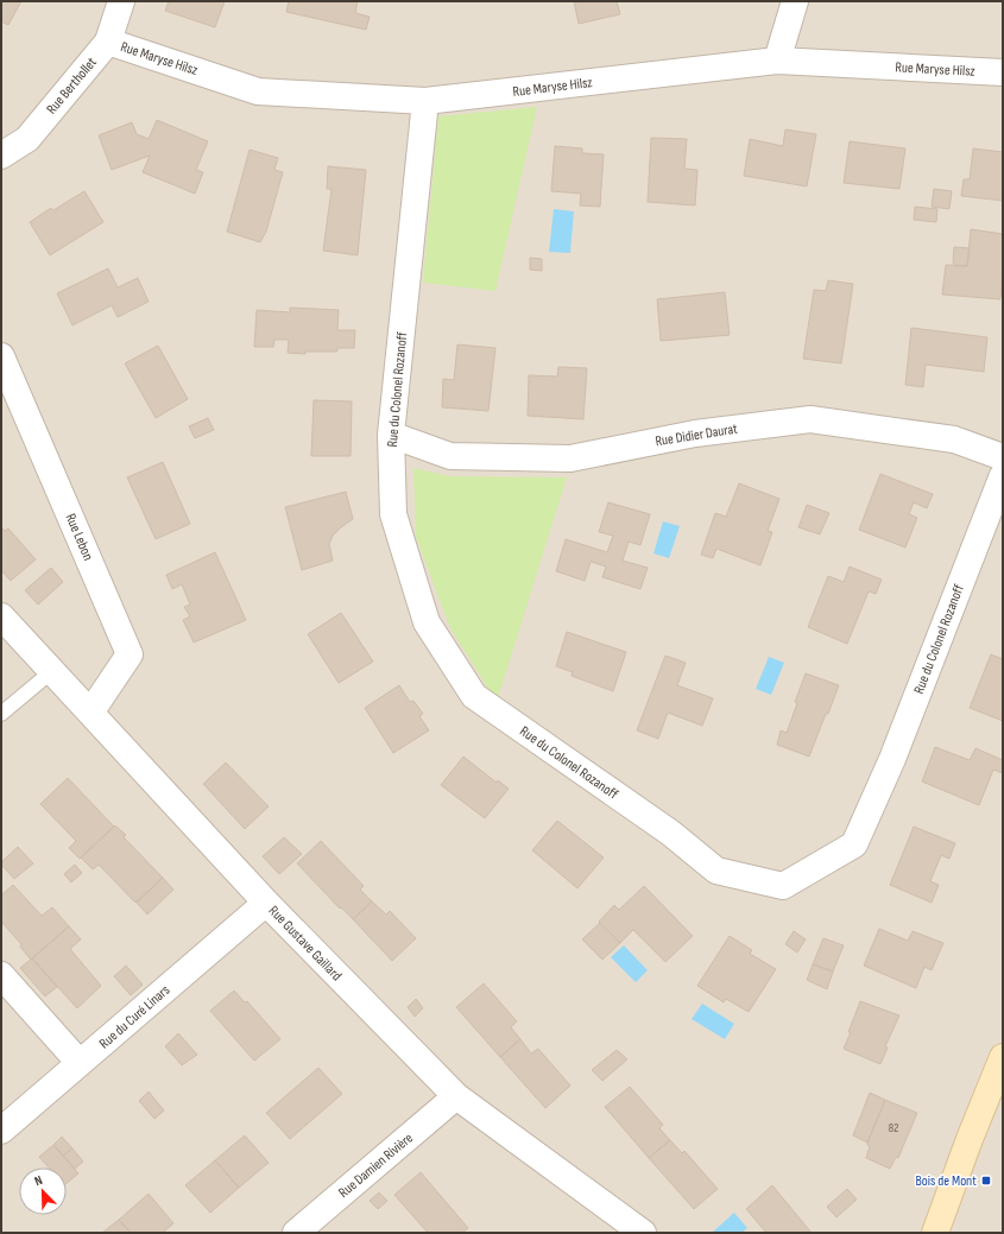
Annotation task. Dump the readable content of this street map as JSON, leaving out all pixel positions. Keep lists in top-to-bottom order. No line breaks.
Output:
{"streets":{"street":["Rue Maryse Hilsz","Rue Berthollet","Rue du Colonel Rozanoff","Rue Didier Daurat","Rue Lebon","Rue Gustave Gaillard","Rue du Curé Linars","Rue Damien Rivière"]},"crossings":[["Rue Maryse Hilsz","Rue Berthollet"],["Rue Maryse Hilsz","Rue du Colonel Rozanoff"],["Rue du Colonel Rozanoff","Rue Didier Daurat"],["Rue Lebon","Rue Gustave Gaillard"],["Rue Gustave Gaillard","Rue du Curé Linars"],["Rue Gustave Gaillard","Rue Damien Rivière"]],"places":{"transit":["Bois de Mont"]},"house_numbers":["82"],"north":"top left"}
